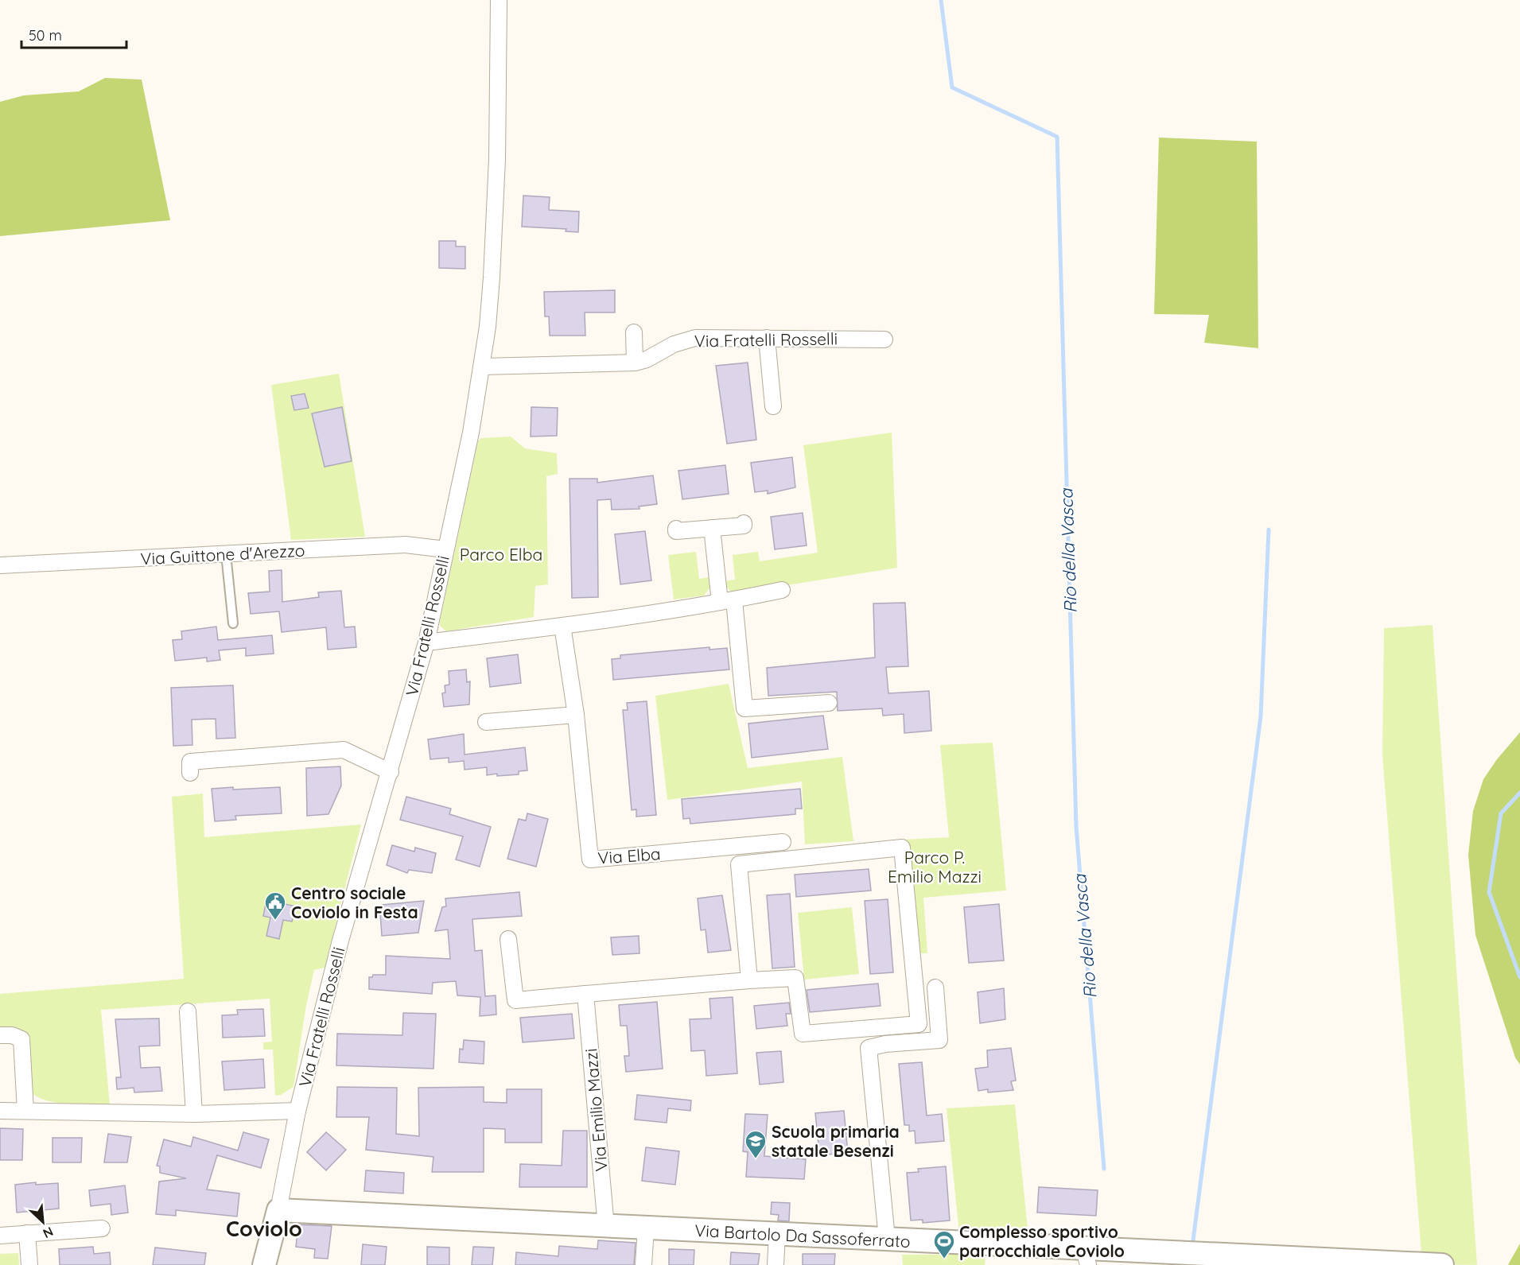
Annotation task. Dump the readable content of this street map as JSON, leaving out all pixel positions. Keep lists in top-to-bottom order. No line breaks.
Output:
{"streets":{"street":["Via Fratelli Rosselli","Via Guittone d'Arezzo","Via Elba","Via Emilio Mazzi","Via Bartolo Da Sassoferrato"]},"crossings":[["Via Fratelli Rosselli","Via Guittone d'Arezzo"],["Via Fratelli Rosselli","Via Bartolo Da Sassoferrato"],["Via Emilio Mazzi","Via Bartolo Da Sassoferrato"]],"districts":["Coviolo"],"water":["Rio della Vasca"],"parks":["Parco Elba","Parco P. Emilio Mazzi"],"places":{"public building":["Centro sociale Coviolo in Festa"],"school or university":["Scuola primaria statale Besenzi"],"sports":["Complesso sportivo parrocchiale Coviolo"]},"scale_bar":"50 m","north":"bottom right"}
